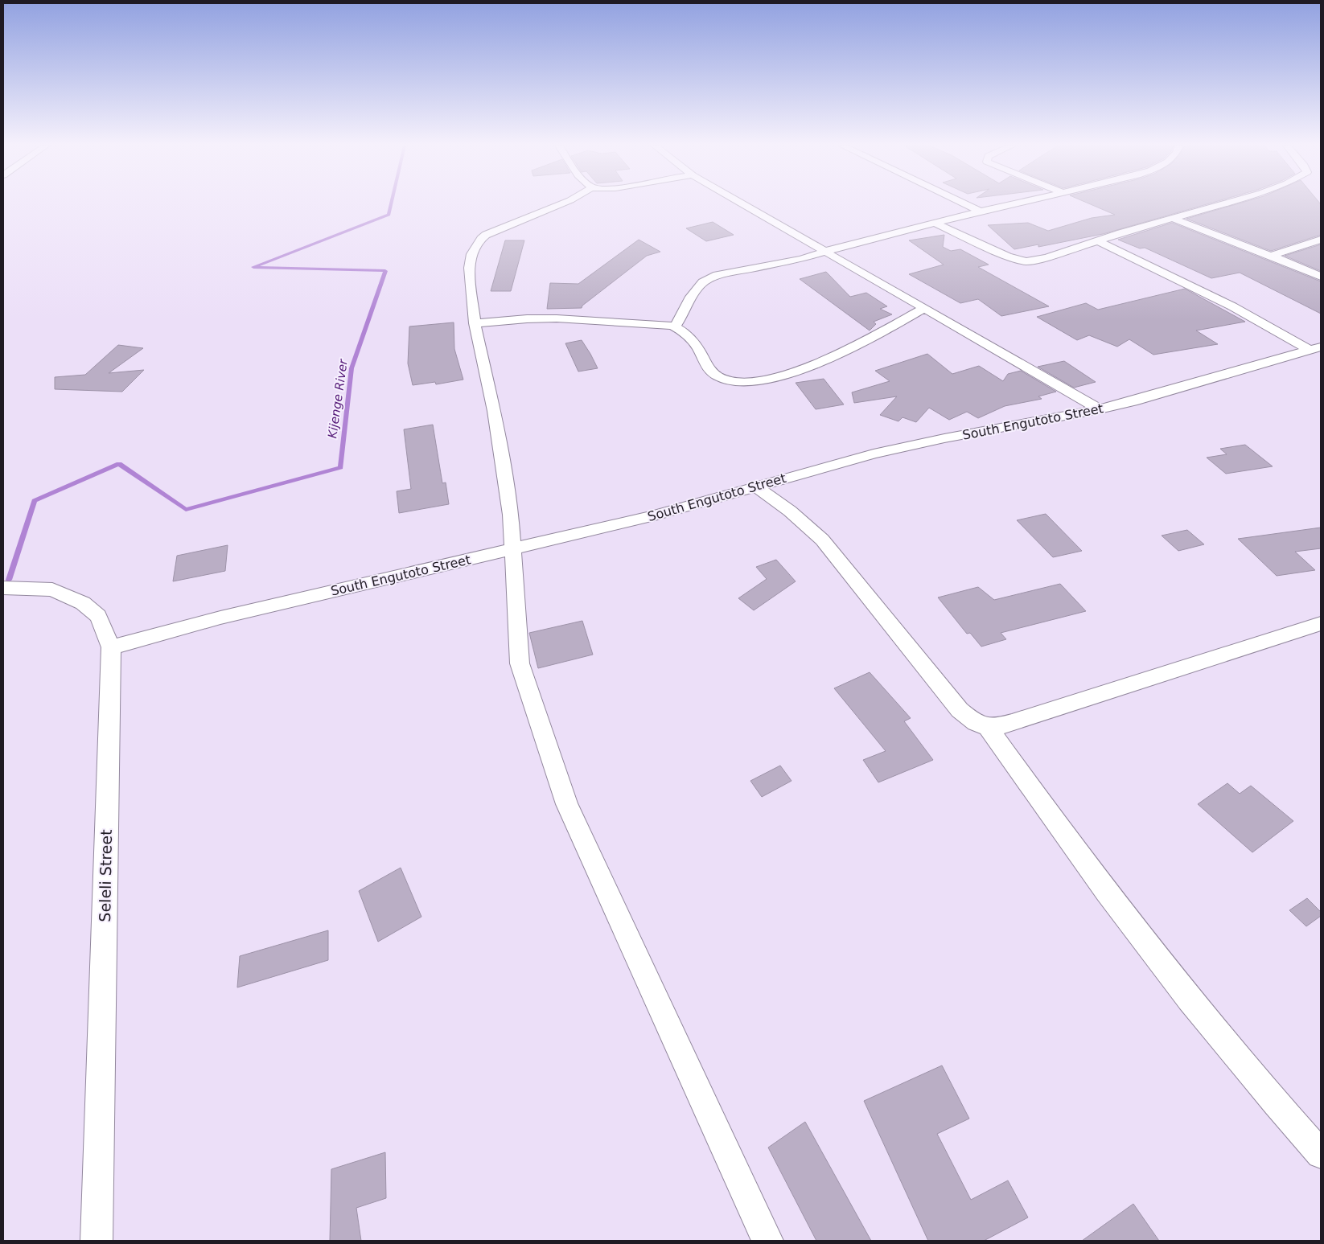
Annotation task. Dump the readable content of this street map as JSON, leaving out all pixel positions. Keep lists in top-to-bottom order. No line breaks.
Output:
{"streets":{"street":["South Engutoto Street","Seleli Street"]},"crossings":[["South Engutoto Street","Seleli Street"]],"water":["Kijenge River"]}
